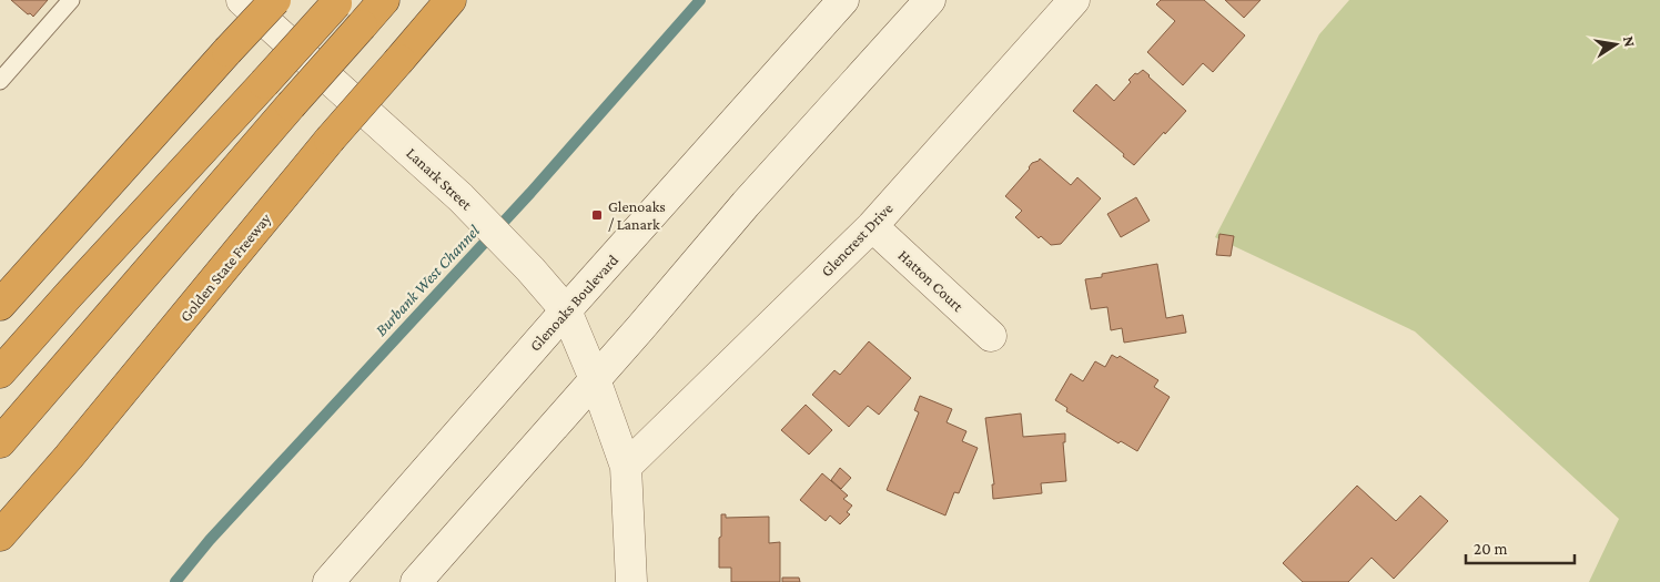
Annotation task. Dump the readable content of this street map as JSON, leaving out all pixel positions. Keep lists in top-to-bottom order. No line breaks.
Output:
{"streets":{"highway":["Golden State Freeway"],"street":["Lanark Street","Glencrest Drive","Hatton Court","Glenoaks Boulevard"]},"crossings":[["Lanark Street","Glencrest Drive"],["Lanark Street","Glenoaks Boulevard"],["Glencrest Drive","Hatton Court"]],"water":["Burbank West Channel"],"places":{"transit":["Glenoaks / Lanark"]},"scale_bar":"20 m","north":"right"}
